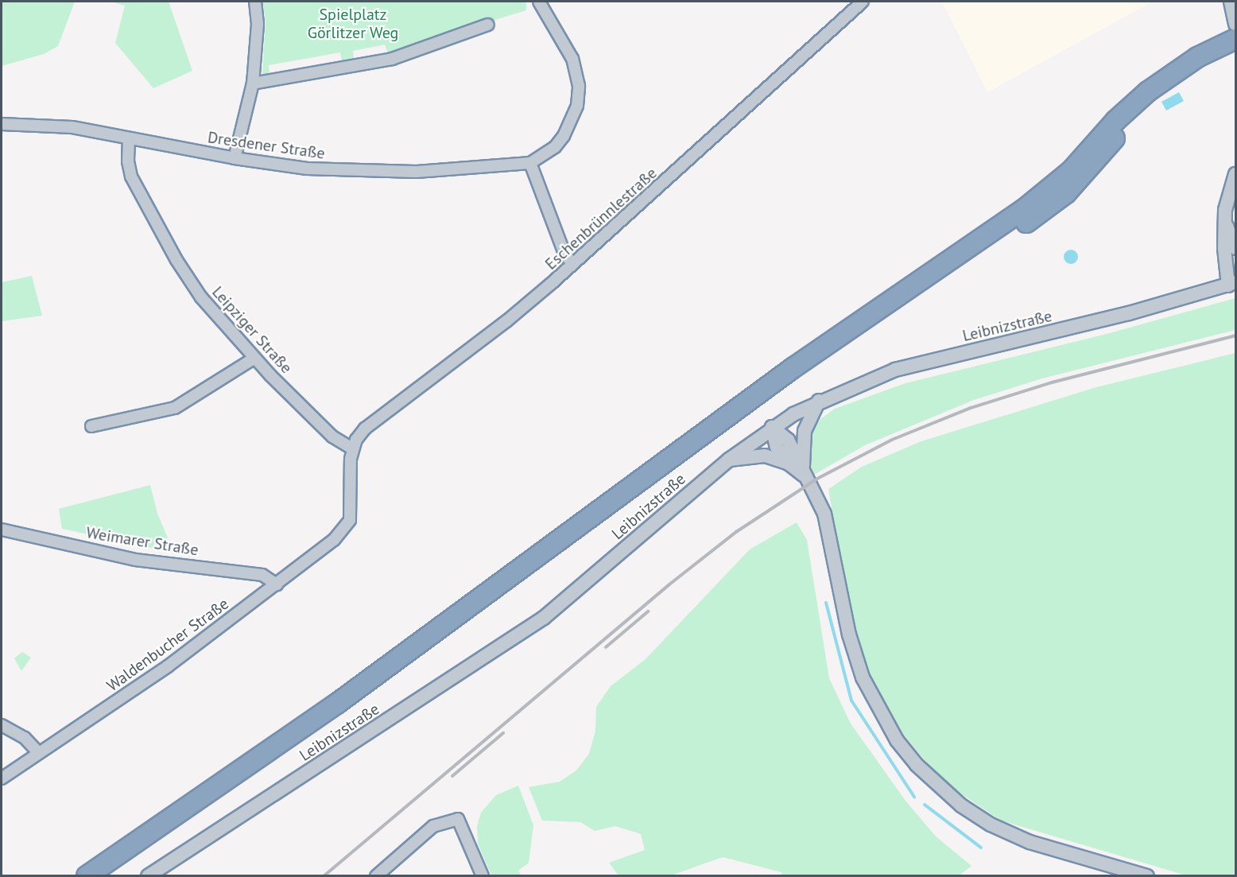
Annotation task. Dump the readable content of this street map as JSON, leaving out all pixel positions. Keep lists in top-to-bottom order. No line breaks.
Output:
{"streets":{"street":["Dresdener Straße","Eschenbrünnlestraße","Leibnizstraße","Leipziger Straße","Weimarer Straße","Waldenbucher Straße"]},"crossings":[["Dresdener Straße","Leipziger Straße"],["Eschenbrünnlestraße","Leipziger Straße"],["Eschenbrünnlestraße","Waldenbucher Straße"],["Leipziger Straße","Waldenbucher Straße"],["Weimarer Straße","Waldenbucher Straße"]],"parks":["Spielplatz Görlitzer Weg"]}
